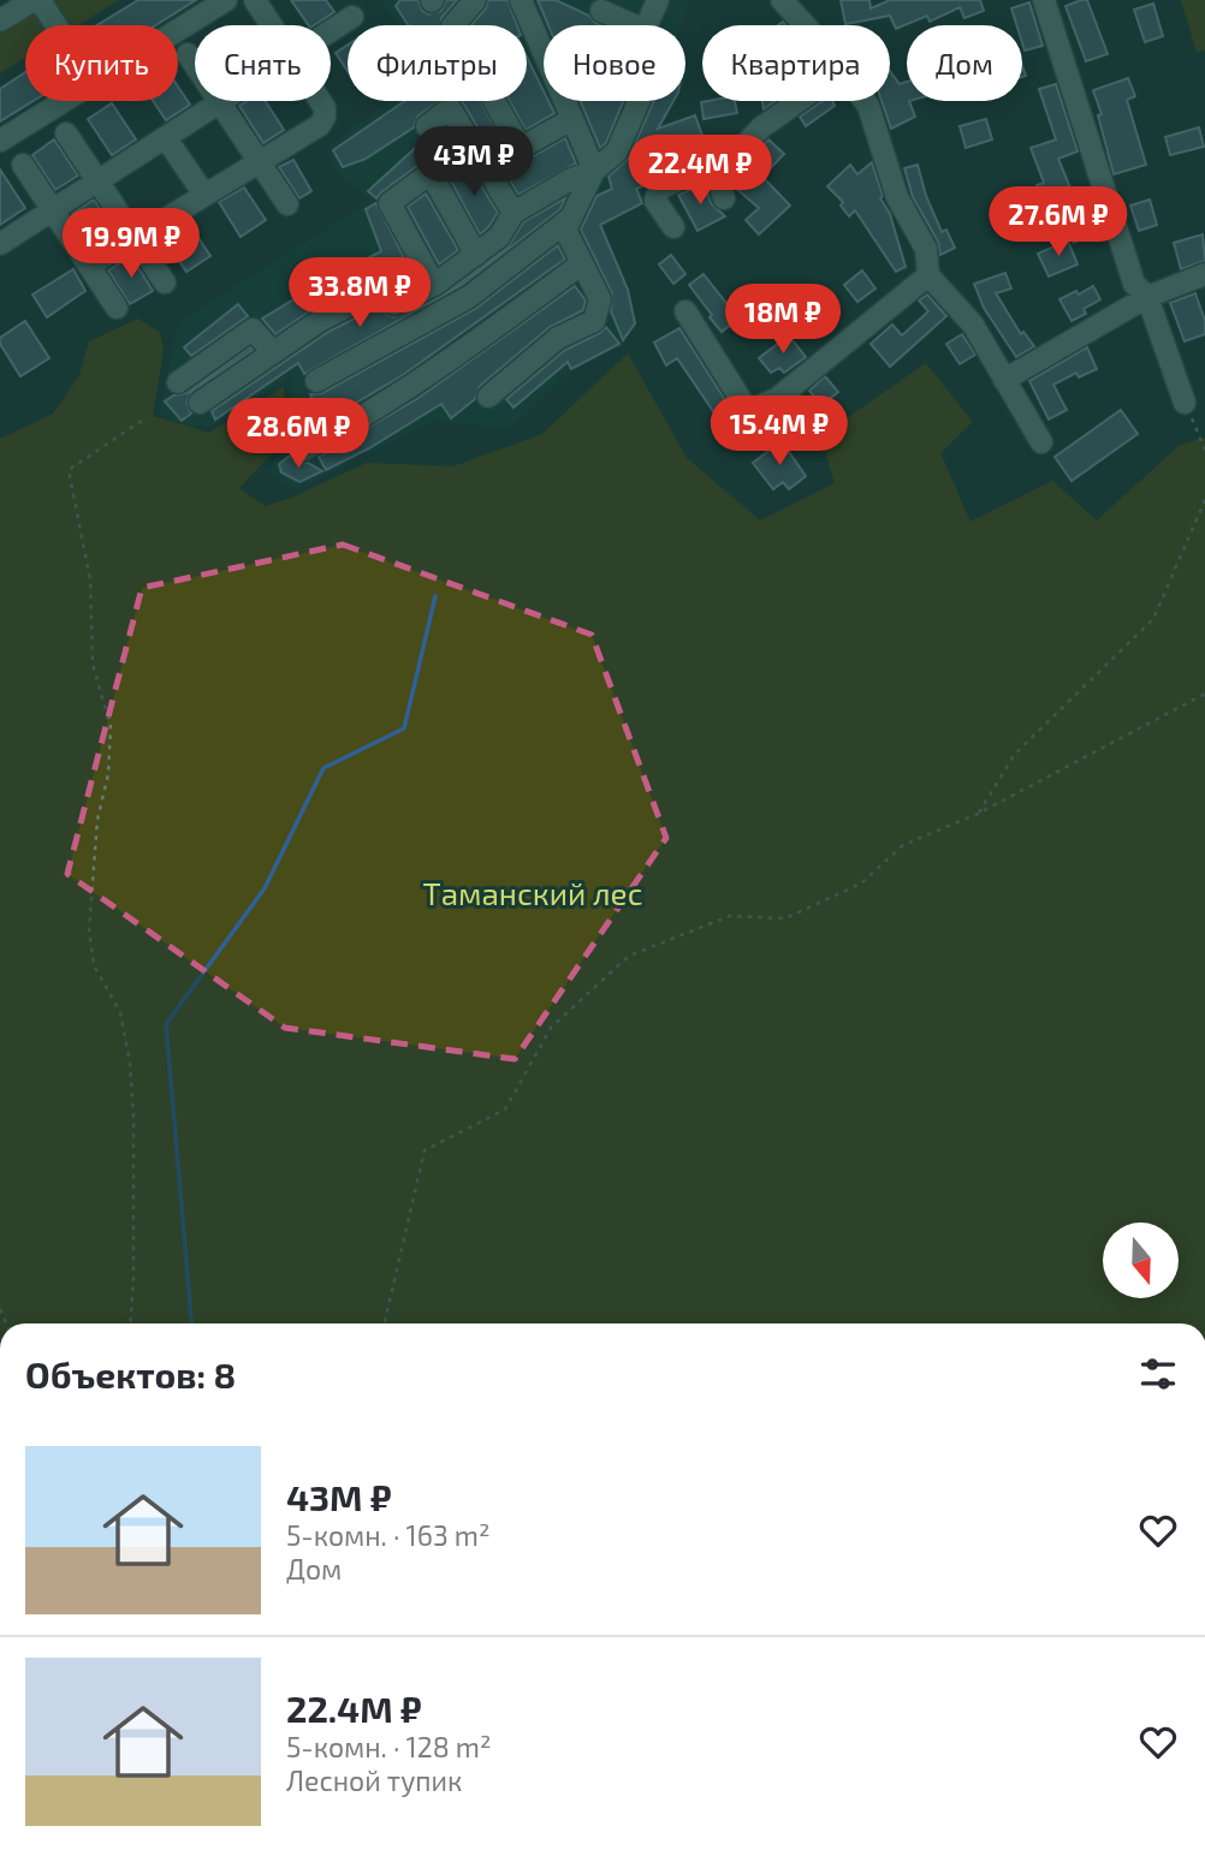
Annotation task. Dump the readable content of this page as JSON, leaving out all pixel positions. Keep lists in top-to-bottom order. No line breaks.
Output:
{"parks":["Таманский лес"],"north":"bottom","page":{"chip":["Купить","Снять","Фильтры","Новое","Квартира","Дом"],"price":["43M ₽","22.4M ₽","27.6M ₽","19.9M ₽","33.8M ₽","18M ₽","15.4M ₽","28.6M ₽"],"heading":"Объектов: 8","list":[{"name":"43M ₽","note":"5-комн. · 163 m² · Дом"},{"name":"22.4M ₽","note":"5-комн. · 128 m² · Лесной тупик"}]}}
